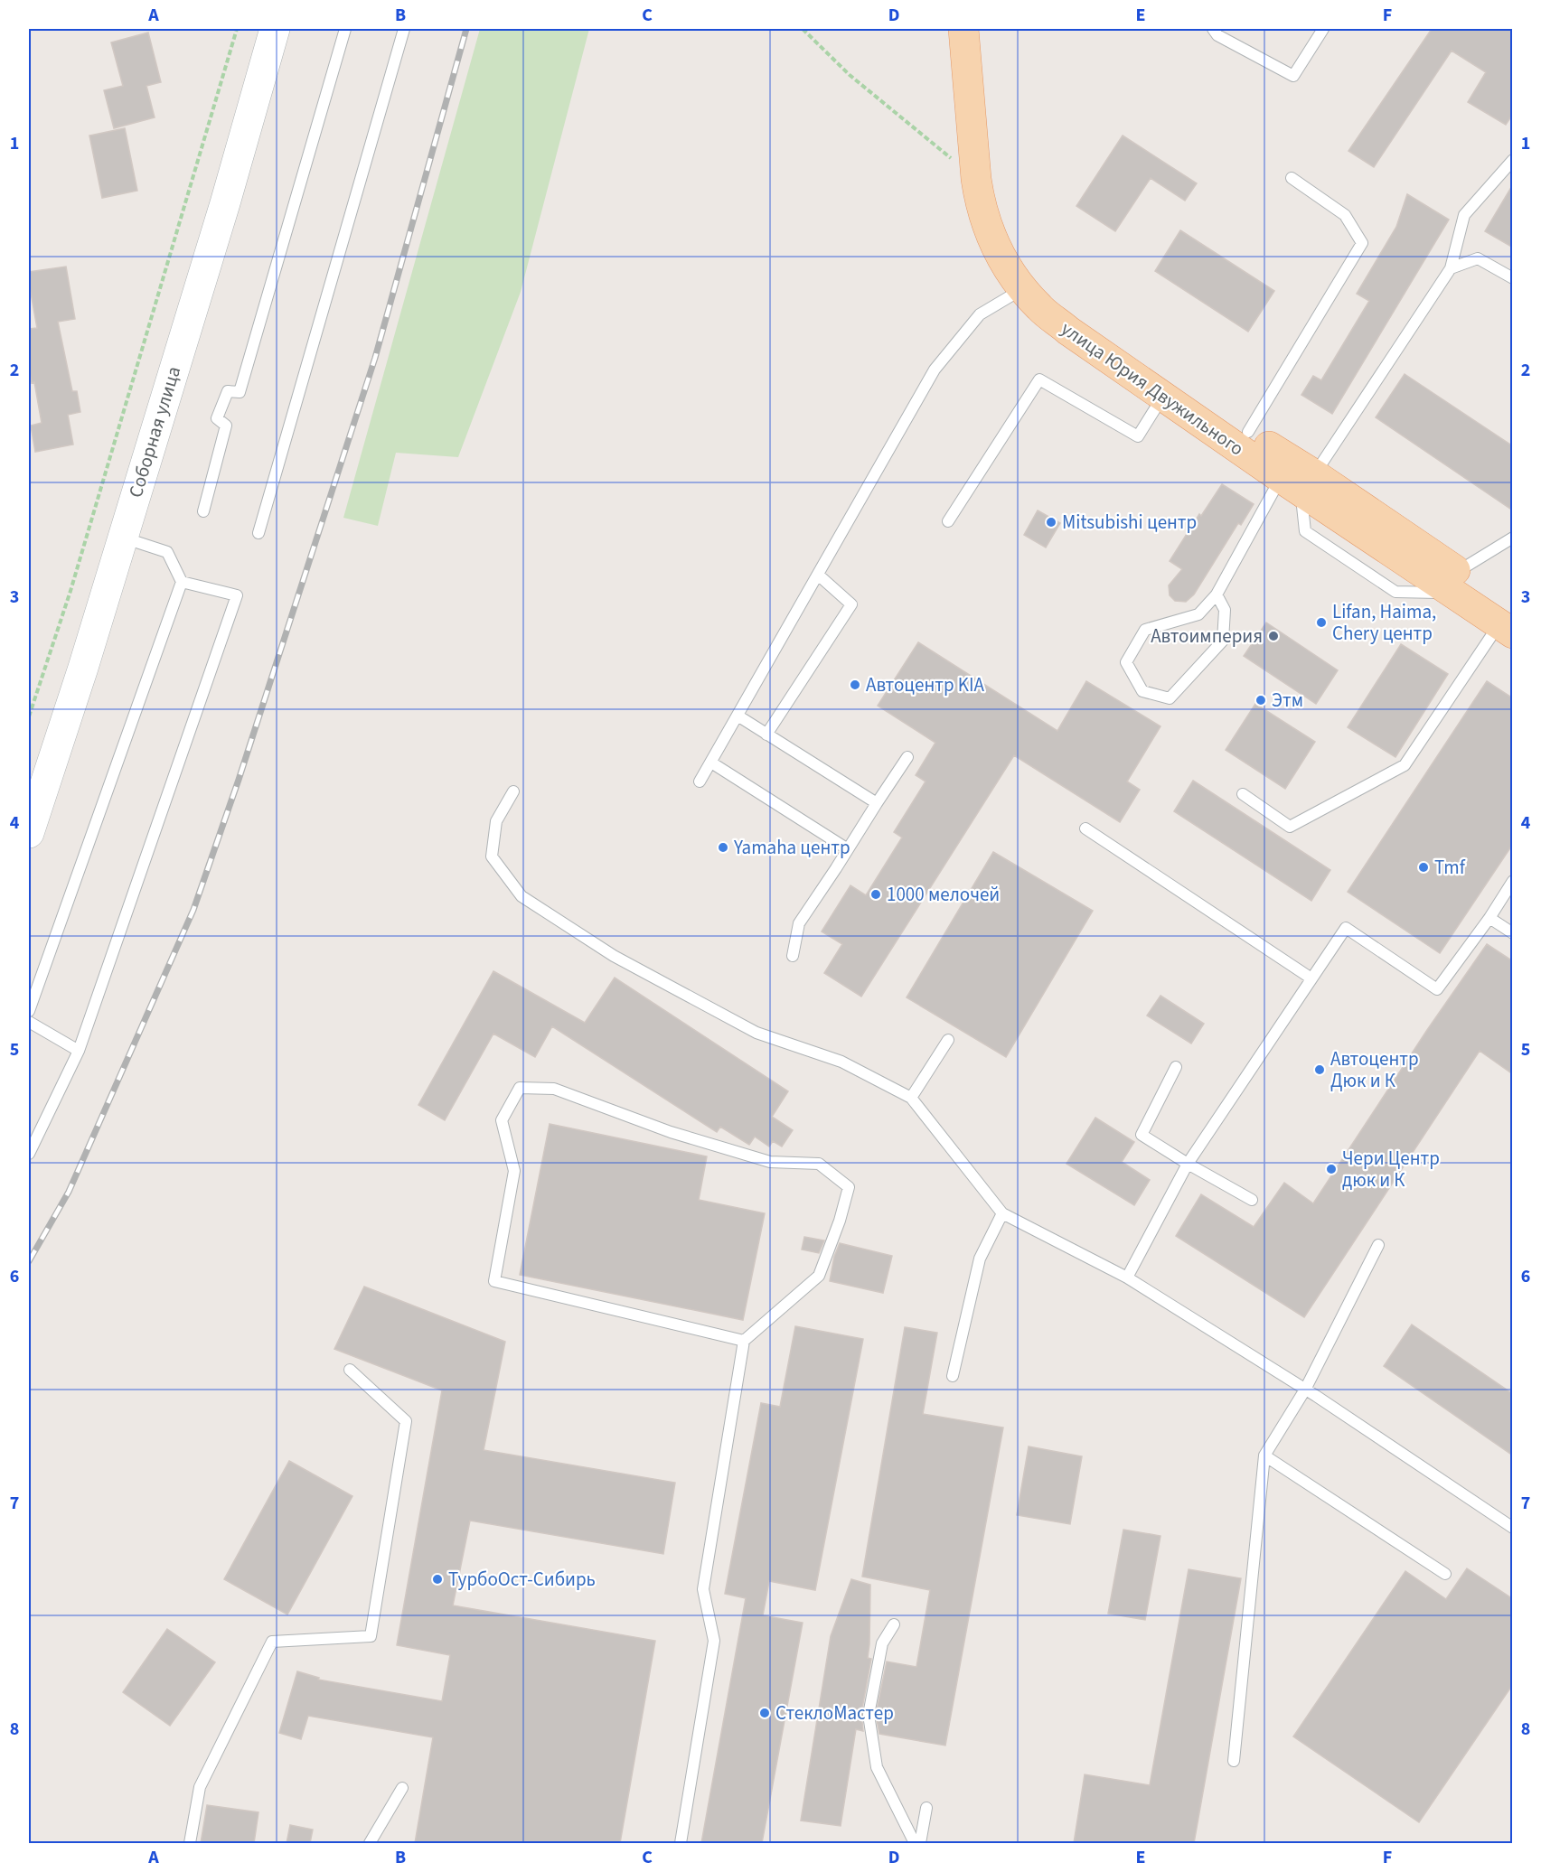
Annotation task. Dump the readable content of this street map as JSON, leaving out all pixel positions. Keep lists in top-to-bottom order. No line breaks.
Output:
{"streets":{"main road":["улица Юрия Двужильного"],"street":["Соборная улица"]},"places":["Mitsubishi центр","Lifan, Haima, Chery центр","Автоимперия","Автоцентр KIA","Этм","Yamaha центр","Tmf","1000 мелочей","Автоцентр Дюк и К","Чери Центр дюк и К","ТурбоОст-Сибирь","СтеклоМастер"],"grid":{"columns":["A","B","C","D","E","F"],"rows":["1","2","3","4","5","6","7","8"]}}
